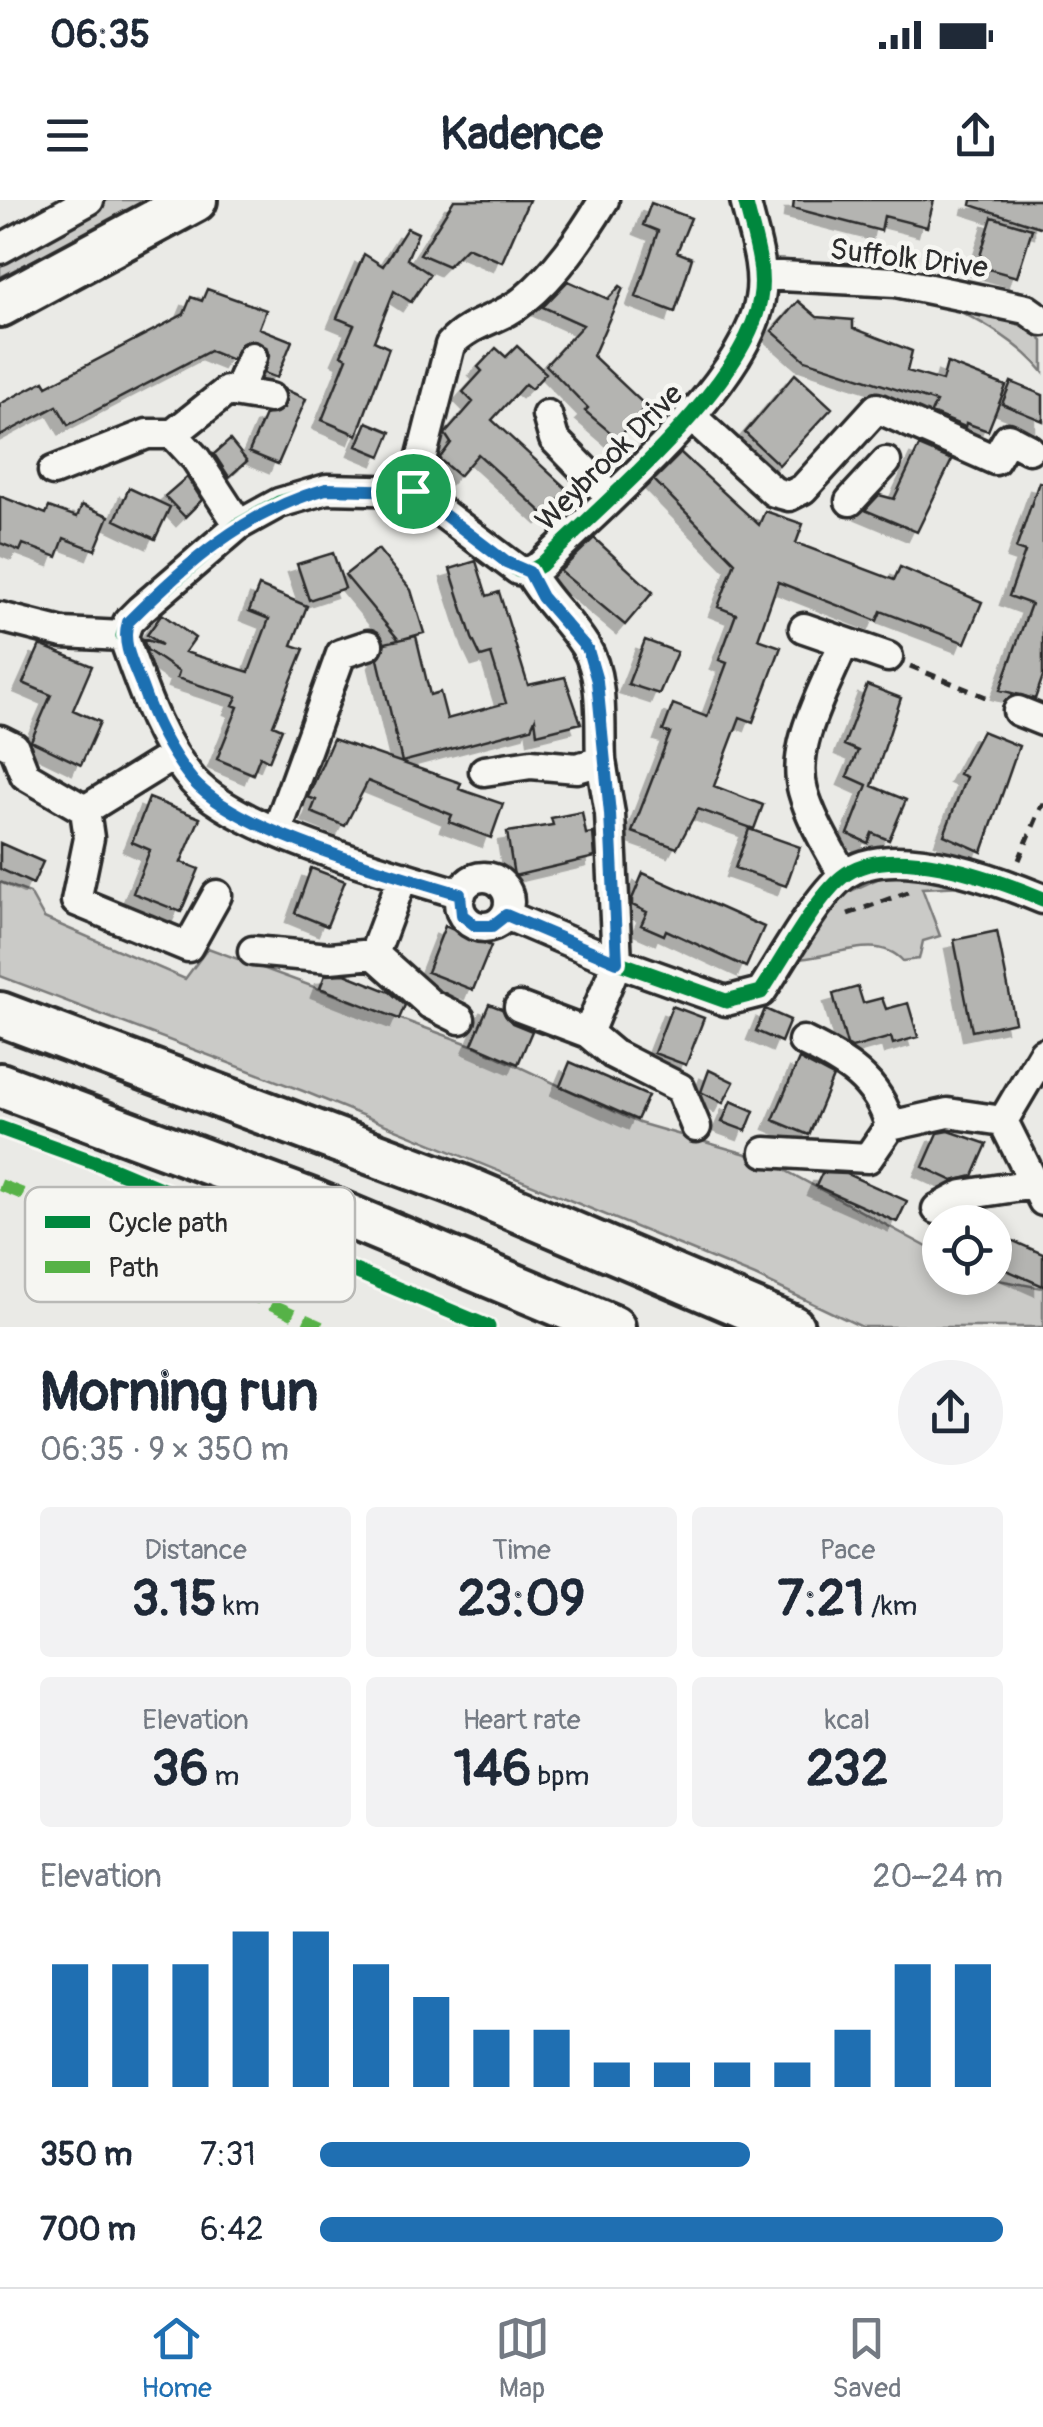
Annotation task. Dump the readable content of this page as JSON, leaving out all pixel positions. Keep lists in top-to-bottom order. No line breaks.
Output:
{"streets":{"street":["Suffolk Drive","Weybrook Drive"]},"crossings":[["Suffolk Drive","Weybrook Drive"]],"legend":["Cycle path","Path"],"page":{"status":"06:35","header":"Kadence","heading":["Morning run","06:35 · 9 × 350 m"],"stats":[["Distance","3.15 km"],["Time","23:09"],["Pace","7:21 /km"],["Elevation","36 m"],["Heart rate","146 bpm"],["kcal","232"]],"chart":["Elevation","20–24 m"],"list":[{"name":"350 m","note":"7:31"},{"name":"700 m","note":"6:42"}],"tabs":["Home","Map","Saved"]}}
